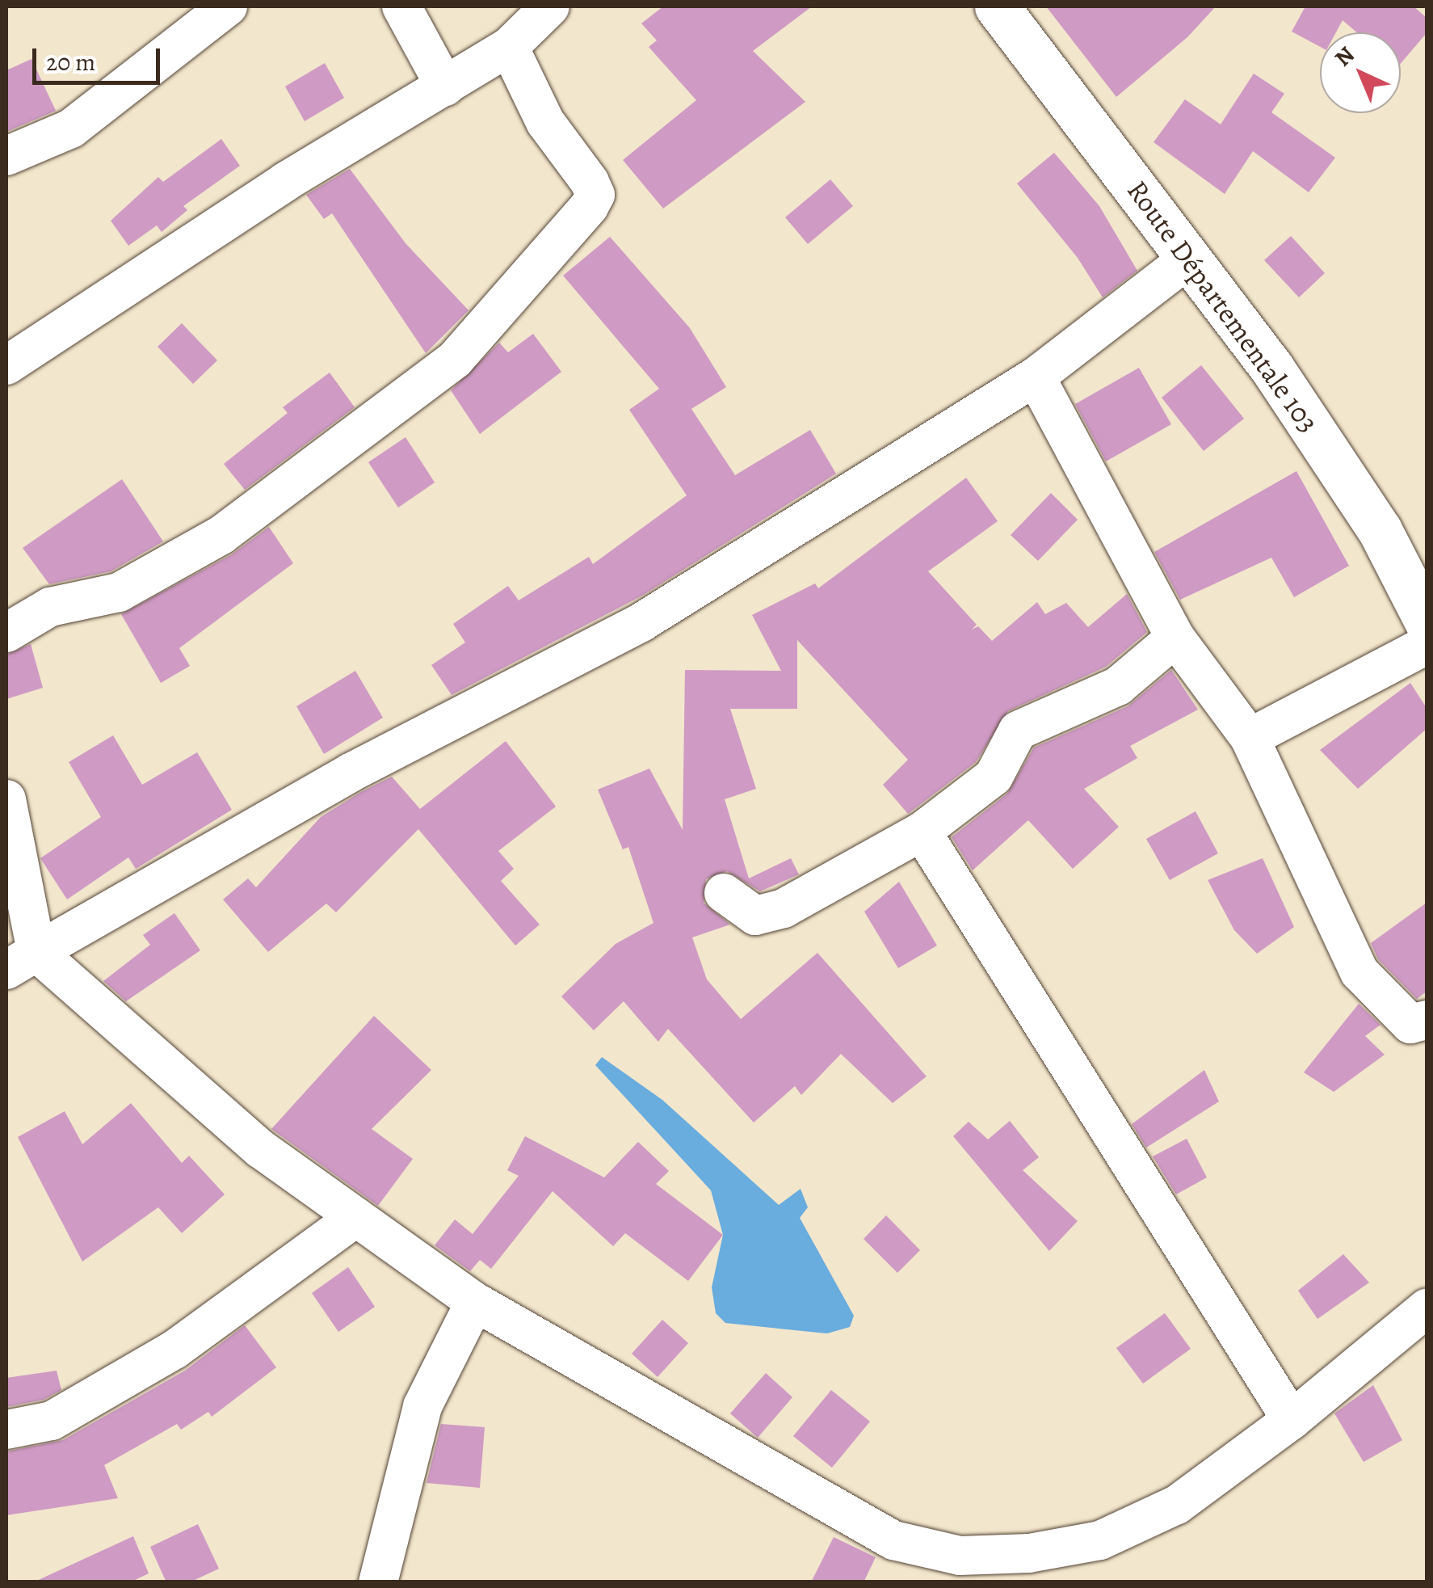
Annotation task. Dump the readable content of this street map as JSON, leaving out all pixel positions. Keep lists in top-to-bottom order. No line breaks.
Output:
{"streets":{"main road":["Route Départementale 103"]},"scale_bar":"20 m","north":"top left"}
